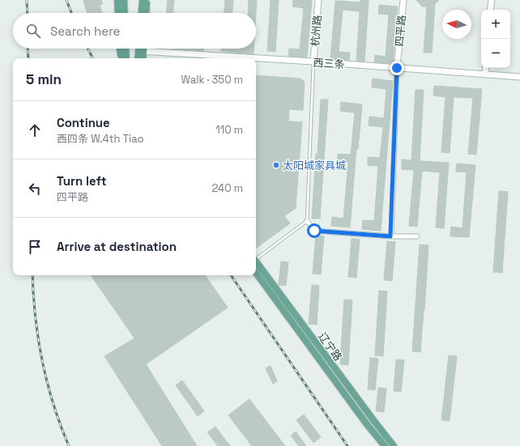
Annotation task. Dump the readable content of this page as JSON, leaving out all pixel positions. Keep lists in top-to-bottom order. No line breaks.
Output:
{"streets":{"main road":["辽宁路"],"street":["杭州路","四平路","西三条"]},"crossings":[["杭州路","西三条"],["四平路","西三条"]],"places":["太阳城家具城"],"north":"left","page":{"map_buttons":["+","−"],"search":"Search here","heading":["5 min","Walk · 350 m"],"list":[["Continue","西四条 W.4th Tiao","110 m"],["Turn left","四平路","240 m"],"Arrive at destination"]}}
